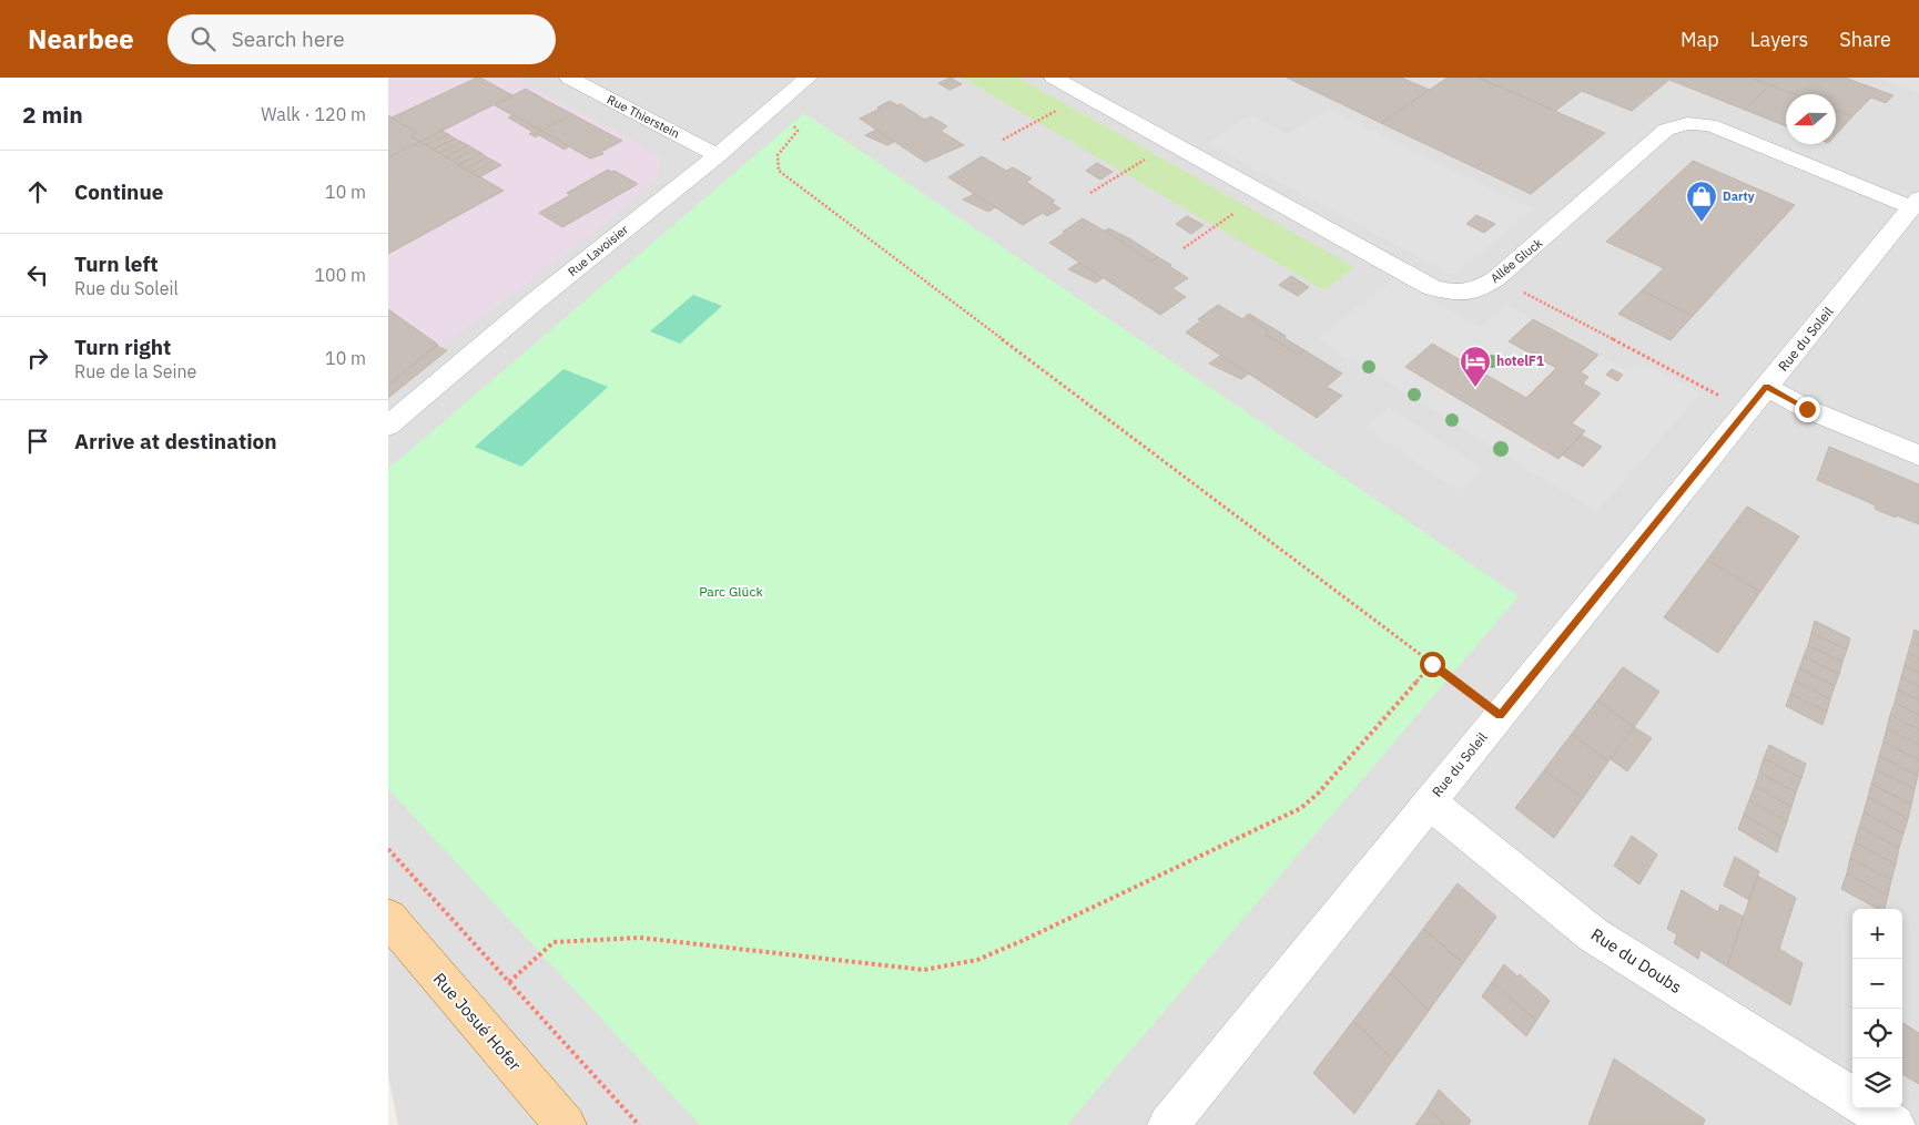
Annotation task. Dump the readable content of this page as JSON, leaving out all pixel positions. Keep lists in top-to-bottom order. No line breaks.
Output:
{"streets":{"main road":["Rue Josué Hofer"],"street":["Rue Thierstein","Rue Lavoisier","Allée Gluck","Rue du Soleil","Rue du Doubs"]},"crossings":[["Rue Thierstein","Rue Lavoisier"],["Allée Gluck","Rue du Soleil"],["Rue du Soleil","Rue du Doubs"]],"parks":["Parc Glück"],"places":{"shop":["Darty"],"hotel":["hotelF1"]},"north":"left","page":{"header":"Nearbee","search":"Search here","nav":["Map","Layers","Share"],"heading":["2 min","Walk · 120 m"],"list":[["Continue","10 m"],["Turn left","Rue du Soleil","100 m"],["Turn right","Rue de la Seine","10 m"],"Arrive at destination"],"map_buttons":["+","−"]}}
